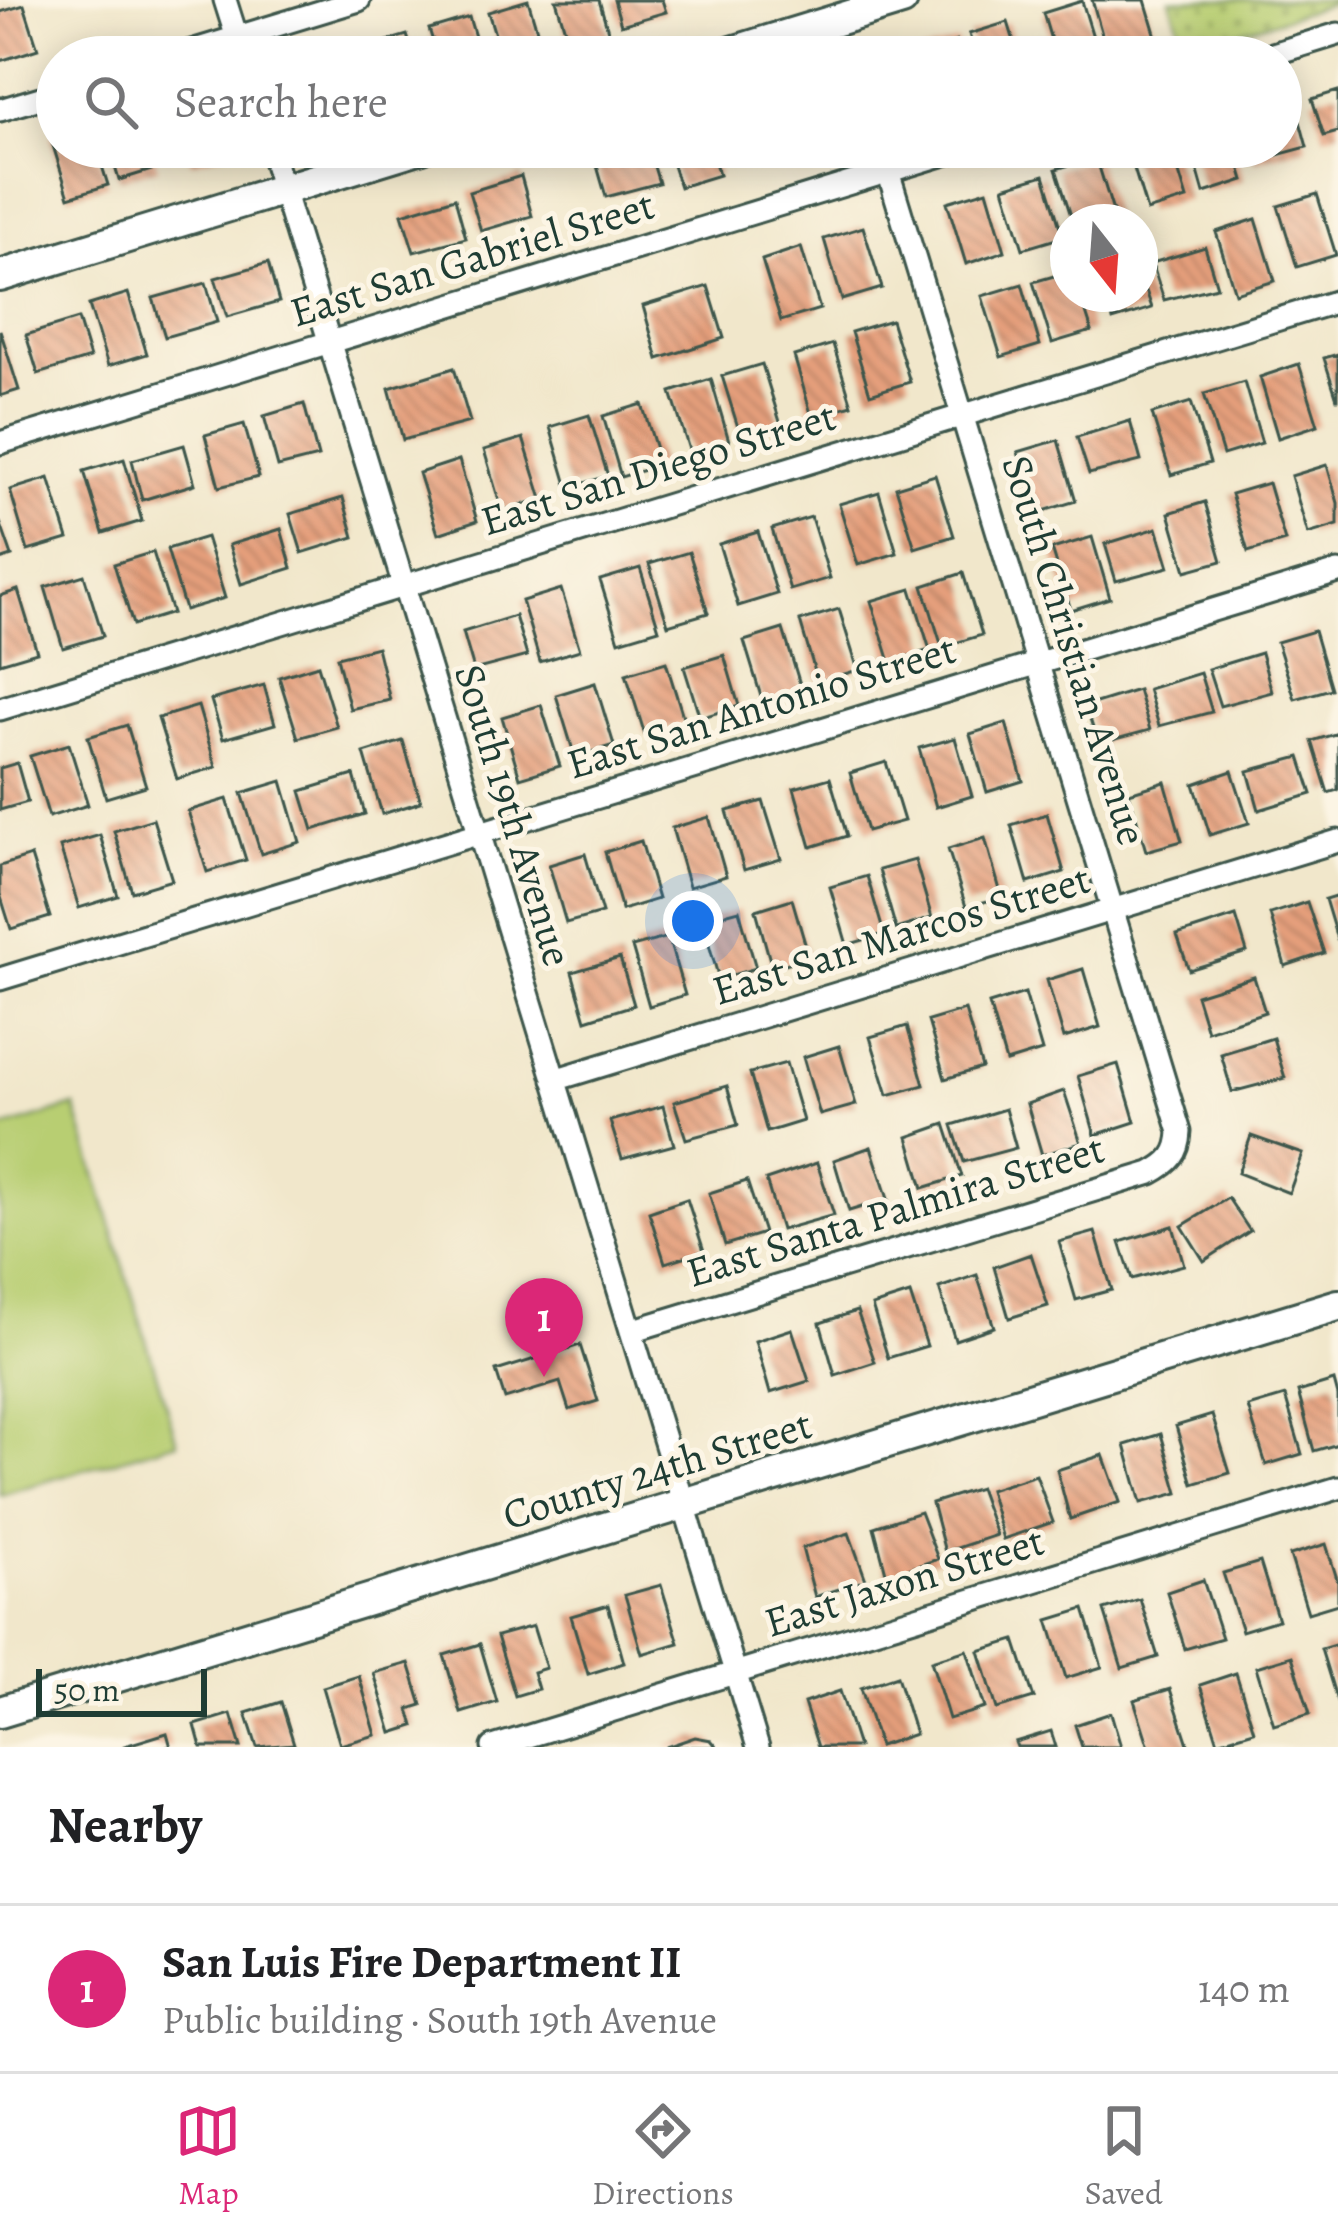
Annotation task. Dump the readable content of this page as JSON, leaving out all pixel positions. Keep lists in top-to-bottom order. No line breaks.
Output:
{"streets":{"street":["East San Gabriel Sreet","East San Diego Street","South Christian Avenue","East San Antonio Street","South 19th Avenue","East San Marcos Street","East Santa Palmira Street","County 24th Street","East Jaxon Street"]},"crossings":[["East San Gabriel Sreet","South Christian Avenue"],["East San Gabriel Sreet","South 19th Avenue"],["East San Diego Street","South Christian Avenue"],["East San Diego Street","South 19th Avenue"],["South Christian Avenue","East San Antonio Street"],["South Christian Avenue","East San Marcos Street"],["South Christian Avenue","East Santa Palmira Street"],["East San Antonio Street","South 19th Avenue"],["South 19th Avenue","East San Marcos Street"],["South 19th Avenue","East Santa Palmira Street"],["South 19th Avenue","County 24th Street"],["South 19th Avenue","East Jaxon Street"]],"scale_bar":"50 m","north":"bottom","page":{"search":"Search here","pins":"1","scale":"50 m","heading":"Nearby","list":[{"mark":"1","name":"San Luis Fire Department II","note":"Public building · South 19th Avenue","value":"140 m"}],"nav":["Map","Directions","Saved"]}}
